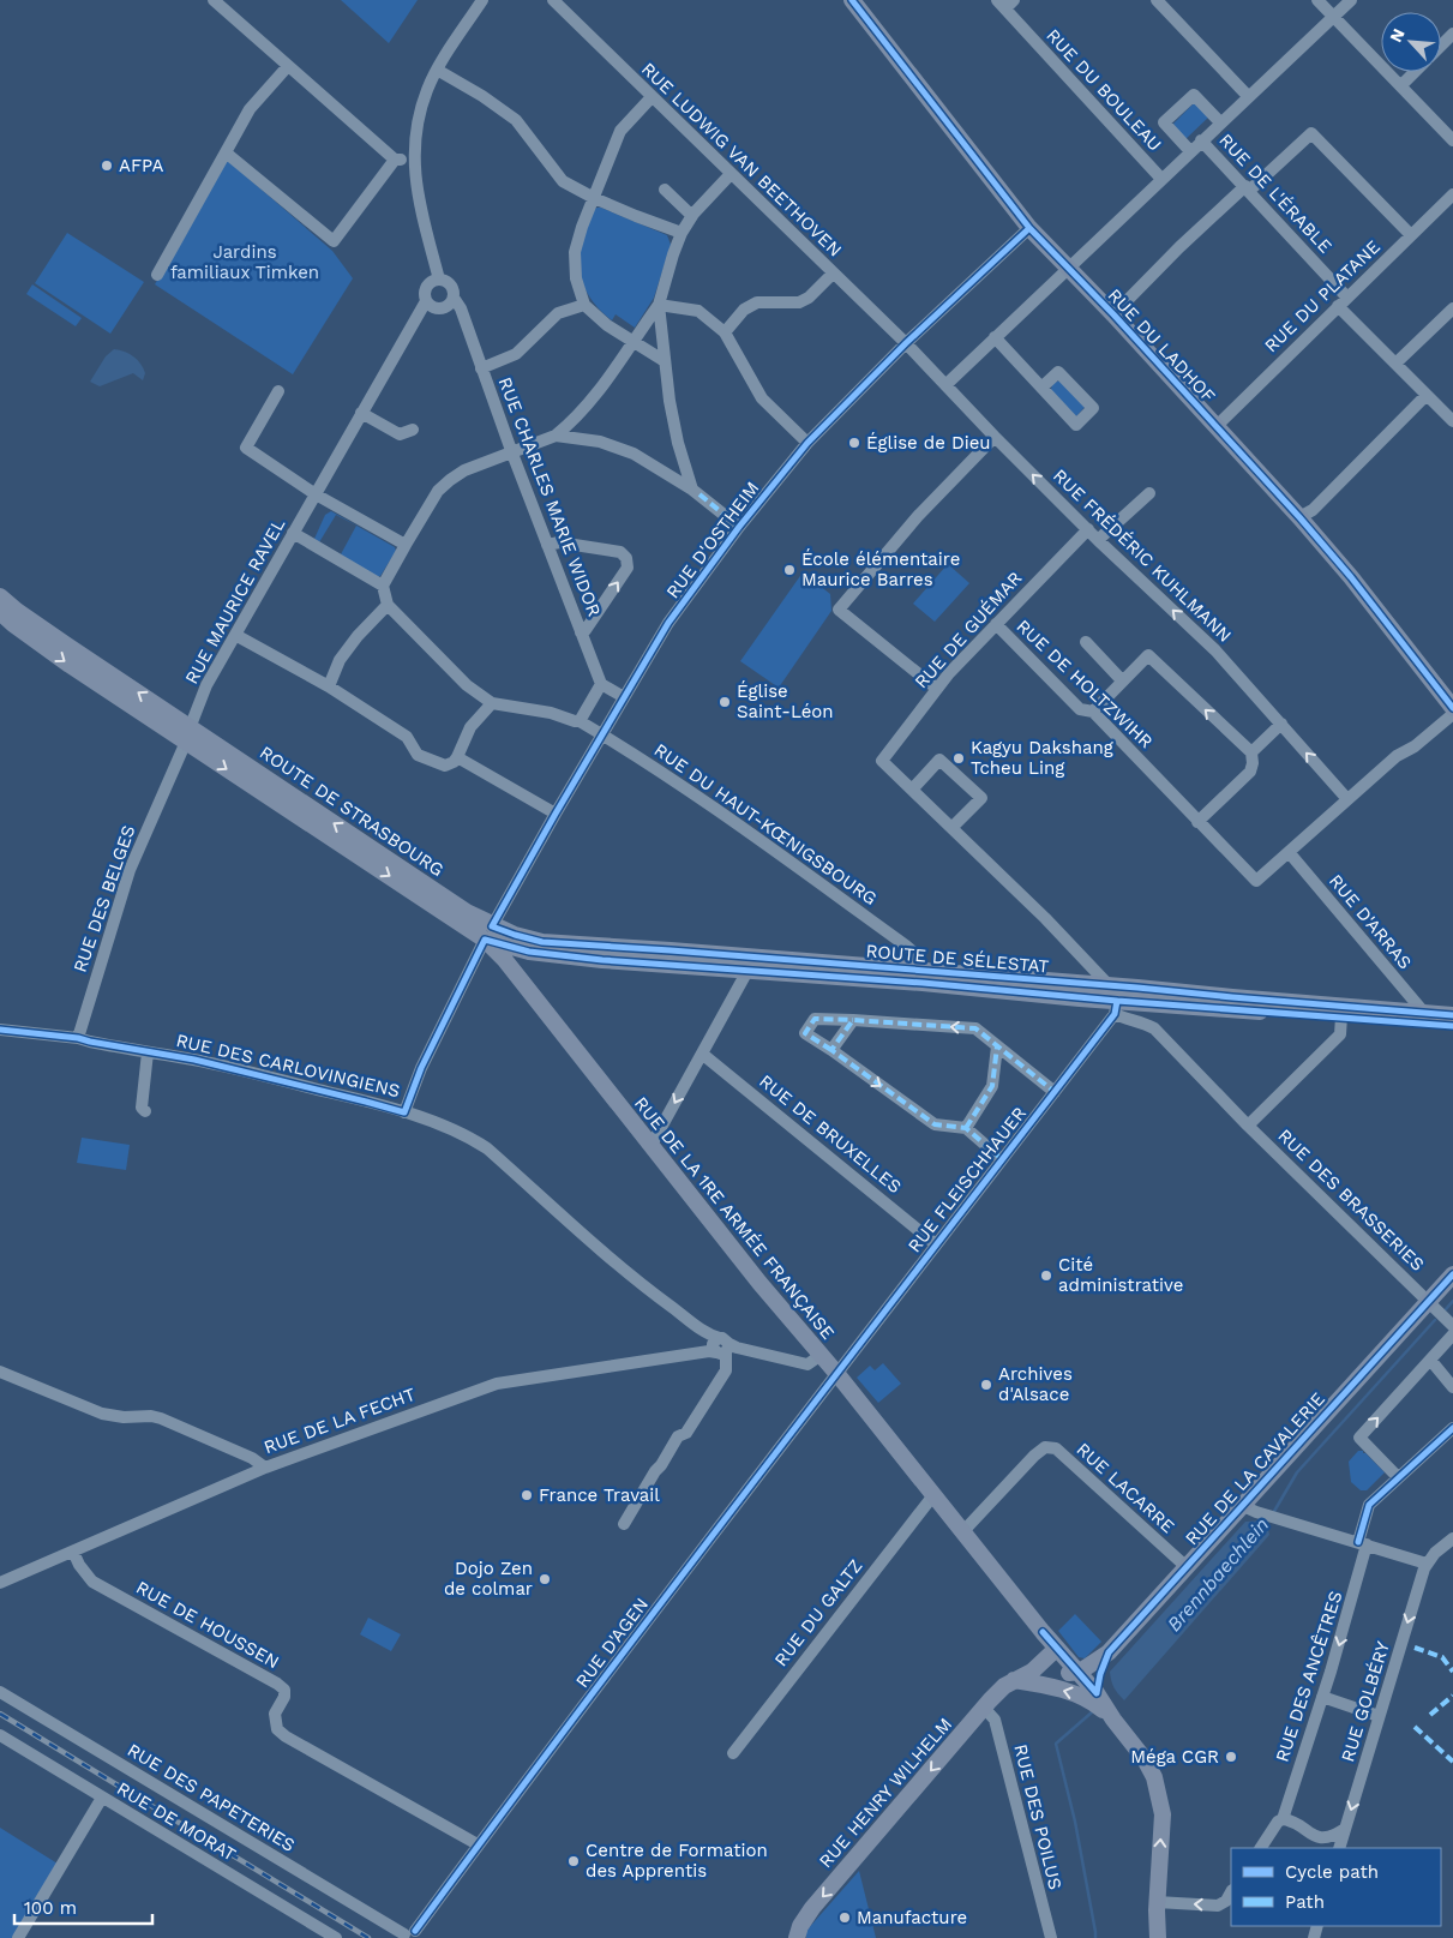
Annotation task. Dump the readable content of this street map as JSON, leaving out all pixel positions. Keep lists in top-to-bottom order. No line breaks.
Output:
{"streets":{"main road":["RUE DU LADHOF","ROUTE DE STRASBOURG","ROUTE DE SÉLESTAT","RUE DE LA 1RE ARMÉE FRANÇAISE","RUE DE LA CAVALERIE","RUE HENRY WILHELM"],"street":["RUE DU BOULEAU","RUE LUDWIG VAN BEETHOVEN","RUE DE L'ÉRABLE","RUE DU PLATANE","RUE CHARLES MARIE WIDOR","RUE D'OSTHEIM","RUE FRÉDÉRIC KUHLMANN","RUE MAURICE RAVEL","RUE DE GUÉMAR","RUE DE HOLTZWIHR","RUE DU HAUT-KŒNIGSBOURG","RUE DES BELGES","RUE D'ARRAS","RUE DES CARLOVINGIENS","RUE DE BRUXELLES","RUE FLEISCHHAUER","RUE DES BRASSERIES","RUE DE LA FECHT","RUE LACARRE","RUE DU GALTZ","RUE DE HOUSSEN","RUE D'AGEN","RUE DES ANCÊTRES","RUE GOLBÉRY","RUE DES PAPETERIES","RUE DES POILUS","RUE DE MORAT"]},"crossings":[["RUE LUDWIG VAN BEETHOVEN","RUE D'OSTHEIM"],["RUE LUDWIG VAN BEETHOVEN","RUE FRÉDÉRIC KUHLMANN"],["RUE DE L'ÉRABLE","RUE DU PLATANE"],["RUE DU PLATANE","RUE DU LADHOF"],["RUE DU LADHOF","RUE D'OSTHEIM"],["RUE CHARLES MARIE WIDOR","RUE MAURICE RAVEL"],["RUE D'OSTHEIM","RUE FRÉDÉRIC KUHLMANN"],["RUE D'OSTHEIM","ROUTE DE STRASBOURG"],["RUE D'OSTHEIM","RUE DU HAUT-KŒNIGSBOURG"],["RUE D'OSTHEIM","ROUTE DE SÉLESTAT"],["RUE D'OSTHEIM","RUE DES CARLOVINGIENS"],["RUE D'OSTHEIM","RUE DE LA 1RE ARMÉE FRANÇAISE"],["RUE FRÉDÉRIC KUHLMANN","RUE DE GUÉMAR"],["RUE MAURICE RAVEL","ROUTE DE STRASBOURG"],["RUE MAURICE RAVEL","RUE DES BELGES"],["RUE DE GUÉMAR","RUE DE HOLTZWIHR"],["RUE DE HOLTZWIHR","RUE D'ARRAS"],["ROUTE DE STRASBOURG","RUE DES BELGES"],["ROUTE DE STRASBOURG","ROUTE DE SÉLESTAT"],["ROUTE DE STRASBOURG","RUE DE LA 1RE ARMÉE FRANÇAISE"],["RUE DU HAUT-KŒNIGSBOURG","ROUTE DE SÉLESTAT"],["RUE DES BELGES","RUE DES CARLOVINGIENS"],["RUE D'ARRAS","ROUTE DE SÉLESTAT"],["ROUTE DE SÉLESTAT","RUE FLEISCHHAUER"],["ROUTE DE SÉLESTAT","RUE DES BRASSERIES"],["ROUTE DE SÉLESTAT","RUE DE LA 1RE ARMÉE FRANÇAISE"],["RUE DES CARLOVINGIENS","RUE DE LA FECHT"],["RUE DE BRUXELLES","RUE FLEISCHHAUER"],["RUE FLEISCHHAUER","RUE DES BRASSERIES"],["RUE FLEISCHHAUER","RUE DE LA 1RE ARMÉE FRANÇAISE"],["RUE FLEISCHHAUER","RUE D'AGEN"],["RUE DES BRASSERIES","RUE DE LA CAVALERIE"],["RUE DE LA 1RE ARMÉE FRANÇAISE","RUE DE LA FECHT"],["RUE DE LA 1RE ARMÉE FRANÇAISE","RUE LACARRE"],["RUE DE LA 1RE ARMÉE FRANÇAISE","RUE DU GALTZ"],["RUE DE LA 1RE ARMÉE FRANÇAISE","RUE D'AGEN"],["RUE DE LA FECHT","RUE DE HOUSSEN"],["RUE DE LA CAVALERIE","RUE LACARRE"],["RUE DE HOUSSEN","RUE D'AGEN"],["RUE D'AGEN","RUE DES PAPETERIES"],["RUE HENRY WILHELM","RUE DES POILUS"]],"one_way":["RUE FRÉDÉRIC KUHLMANN","RUE DES ANCÊTRES","RUE GOLBÉRY","RUE HENRY WILHELM"],"water":["Brennbaechlein"],"parks":["Jardins familiaux Timken"],"places":["AFPA","Église de Dieu","École élémentaire Maurice Barres","Église Saint-Léon","Kagyu Dakshang Tcheu Ling","Cité administrative","Archives d'Alsace","France Travail","Dojo Zen de colmar","Méga CGR","Centre de Formation des Apprentis","Manufacture"],"legend":["Cycle path","Path"],"scale_bar":"100 m","north":"top left"}
